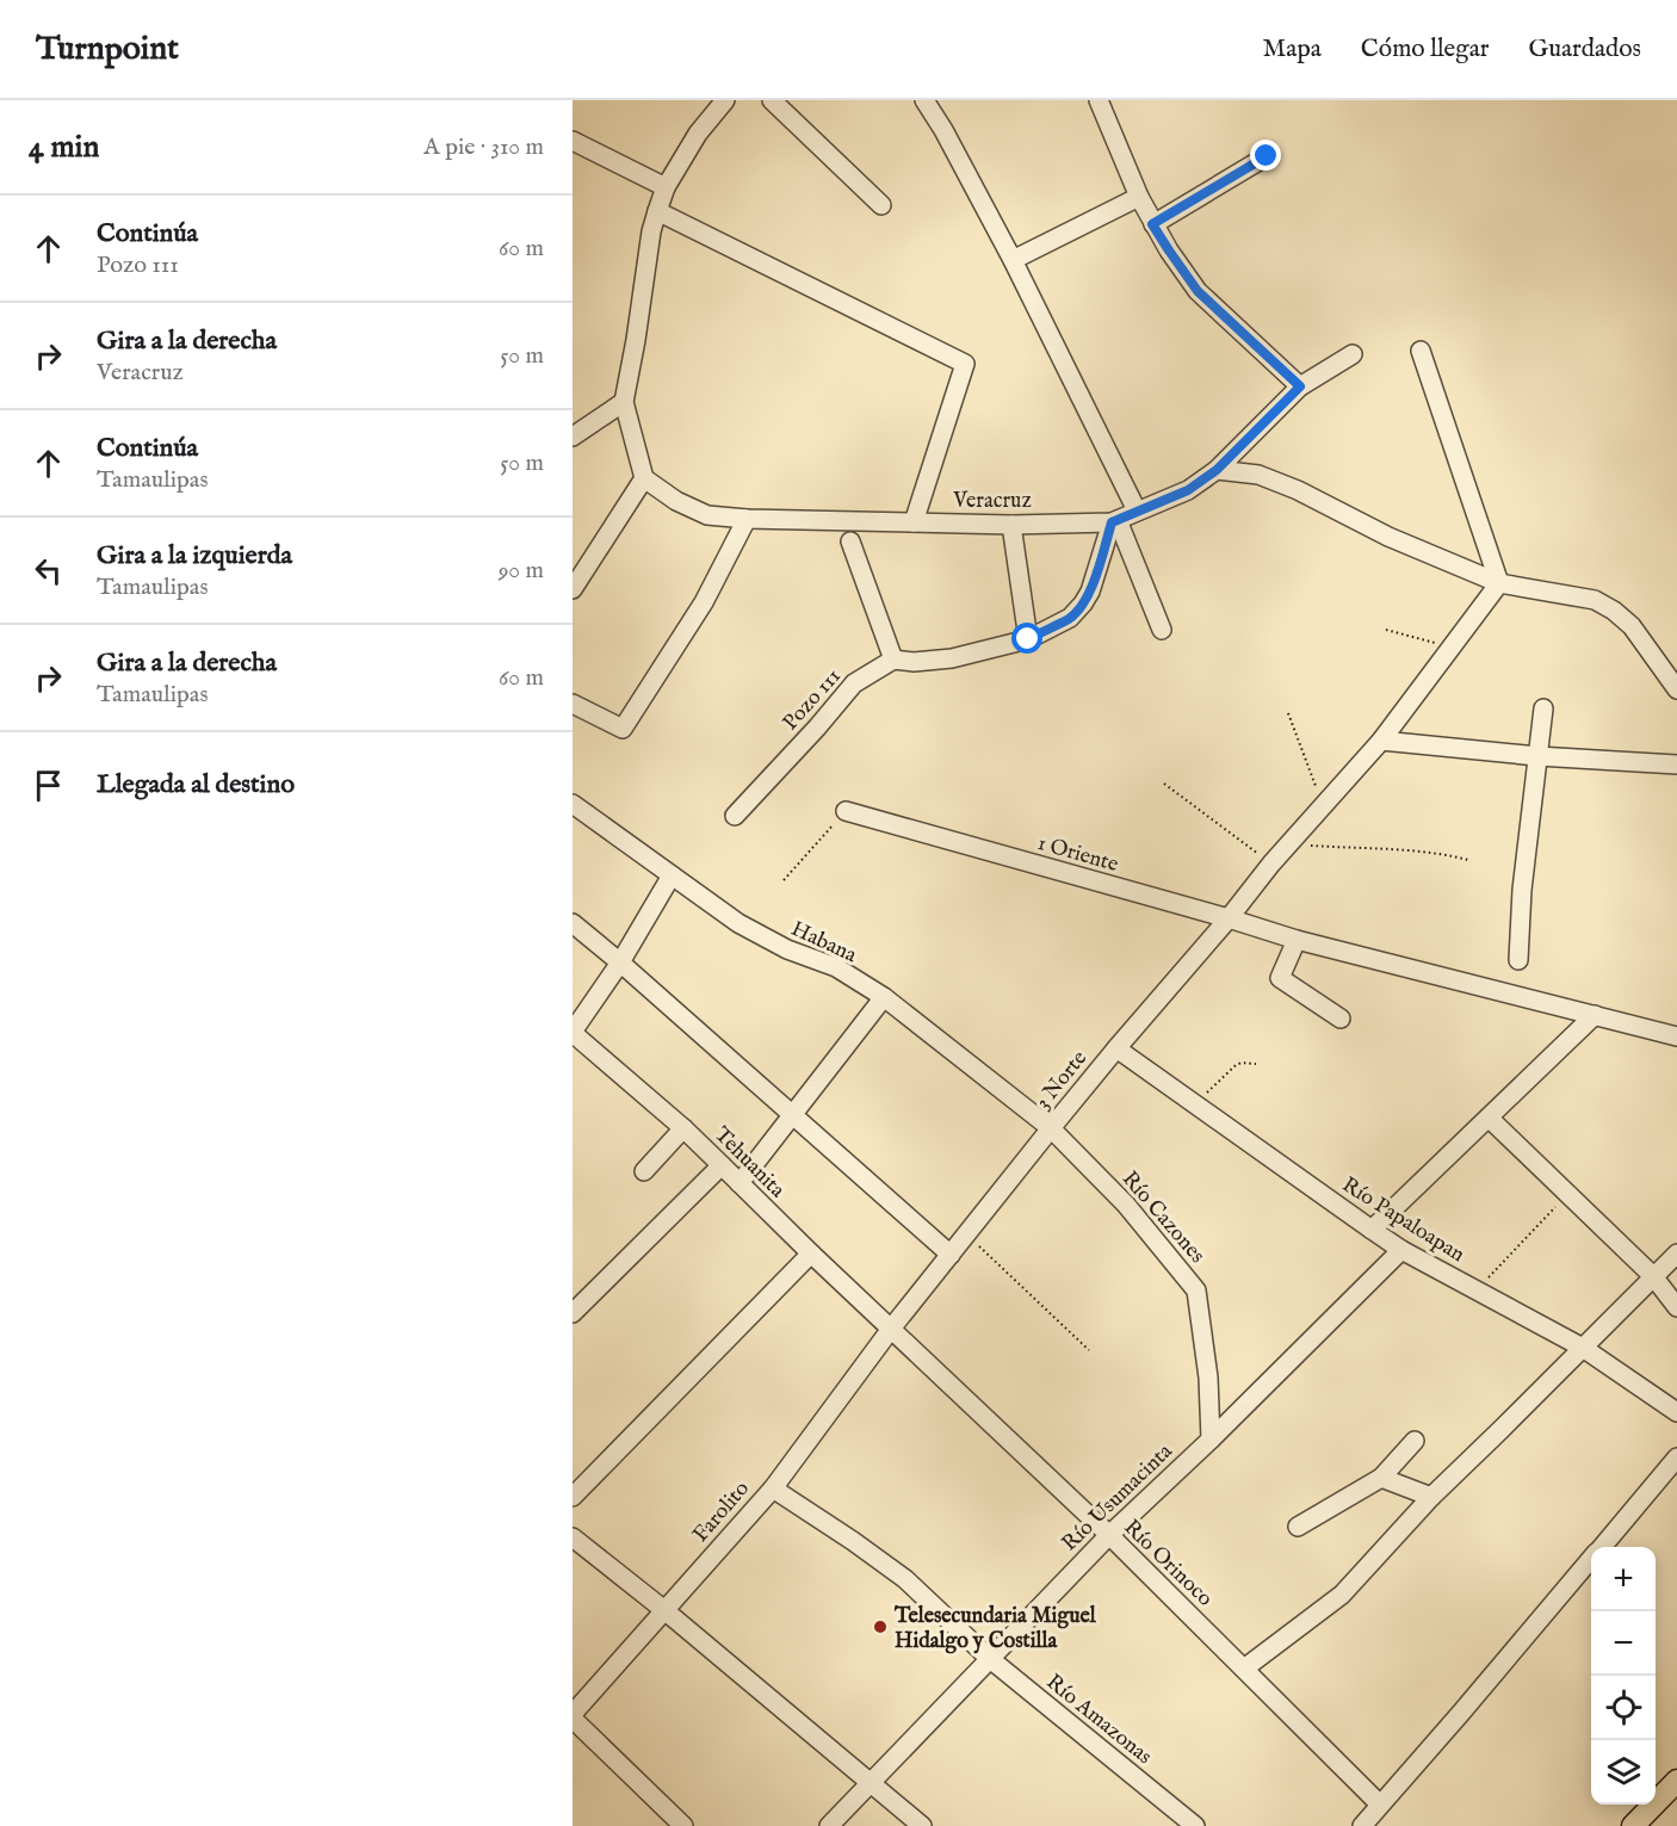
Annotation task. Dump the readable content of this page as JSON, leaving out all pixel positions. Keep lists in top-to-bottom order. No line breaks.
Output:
{"streets":{"street":["Veracruz","Pozo 111","1 Oriente","Habana","3 Norte","Tehuanita","Río Cazones","Río Papaloapan","Río Usumacinta","Farolito","Río Orinoco","Río Amazonas"]},"crossings":[["1 Oriente","3 Norte"],["Habana","3 Norte"],["Habana","Río Cazones"],["3 Norte","Tehuanita"],["3 Norte","Río Cazones"],["3 Norte","Río Papaloapan"],["3 Norte","Farolito"],["3 Norte","Río Orinoco"],["Tehuanita","Farolito"],["Tehuanita","Río Orinoco"],["Río Cazones","Río Usumacinta"],["Río Papaloapan","Río Usumacinta"],["Río Usumacinta","Río Orinoco"],["Río Usumacinta","Río Amazonas"],["Farolito","Río Orinoco"],["Farolito","Río Amazonas"]],"places":["Telesecundaria Miguel Hidalgo y Costilla"],"page":{"header":"Turnpoint","nav":["Mapa","Cómo llegar","Guardados"],"heading":["4 min","A pie · 310 m"],"list":[["Continúa","Pozo 111","60 m"],["Gira a la derecha","Veracruz","50 m"],["Continúa","Tamaulipas","50 m"],["Gira a la izquierda","Tamaulipas","90 m"],["Gira a la derecha","Tamaulipas","60 m"],"Llegada al destino"],"map_buttons":["+","−"]}}
